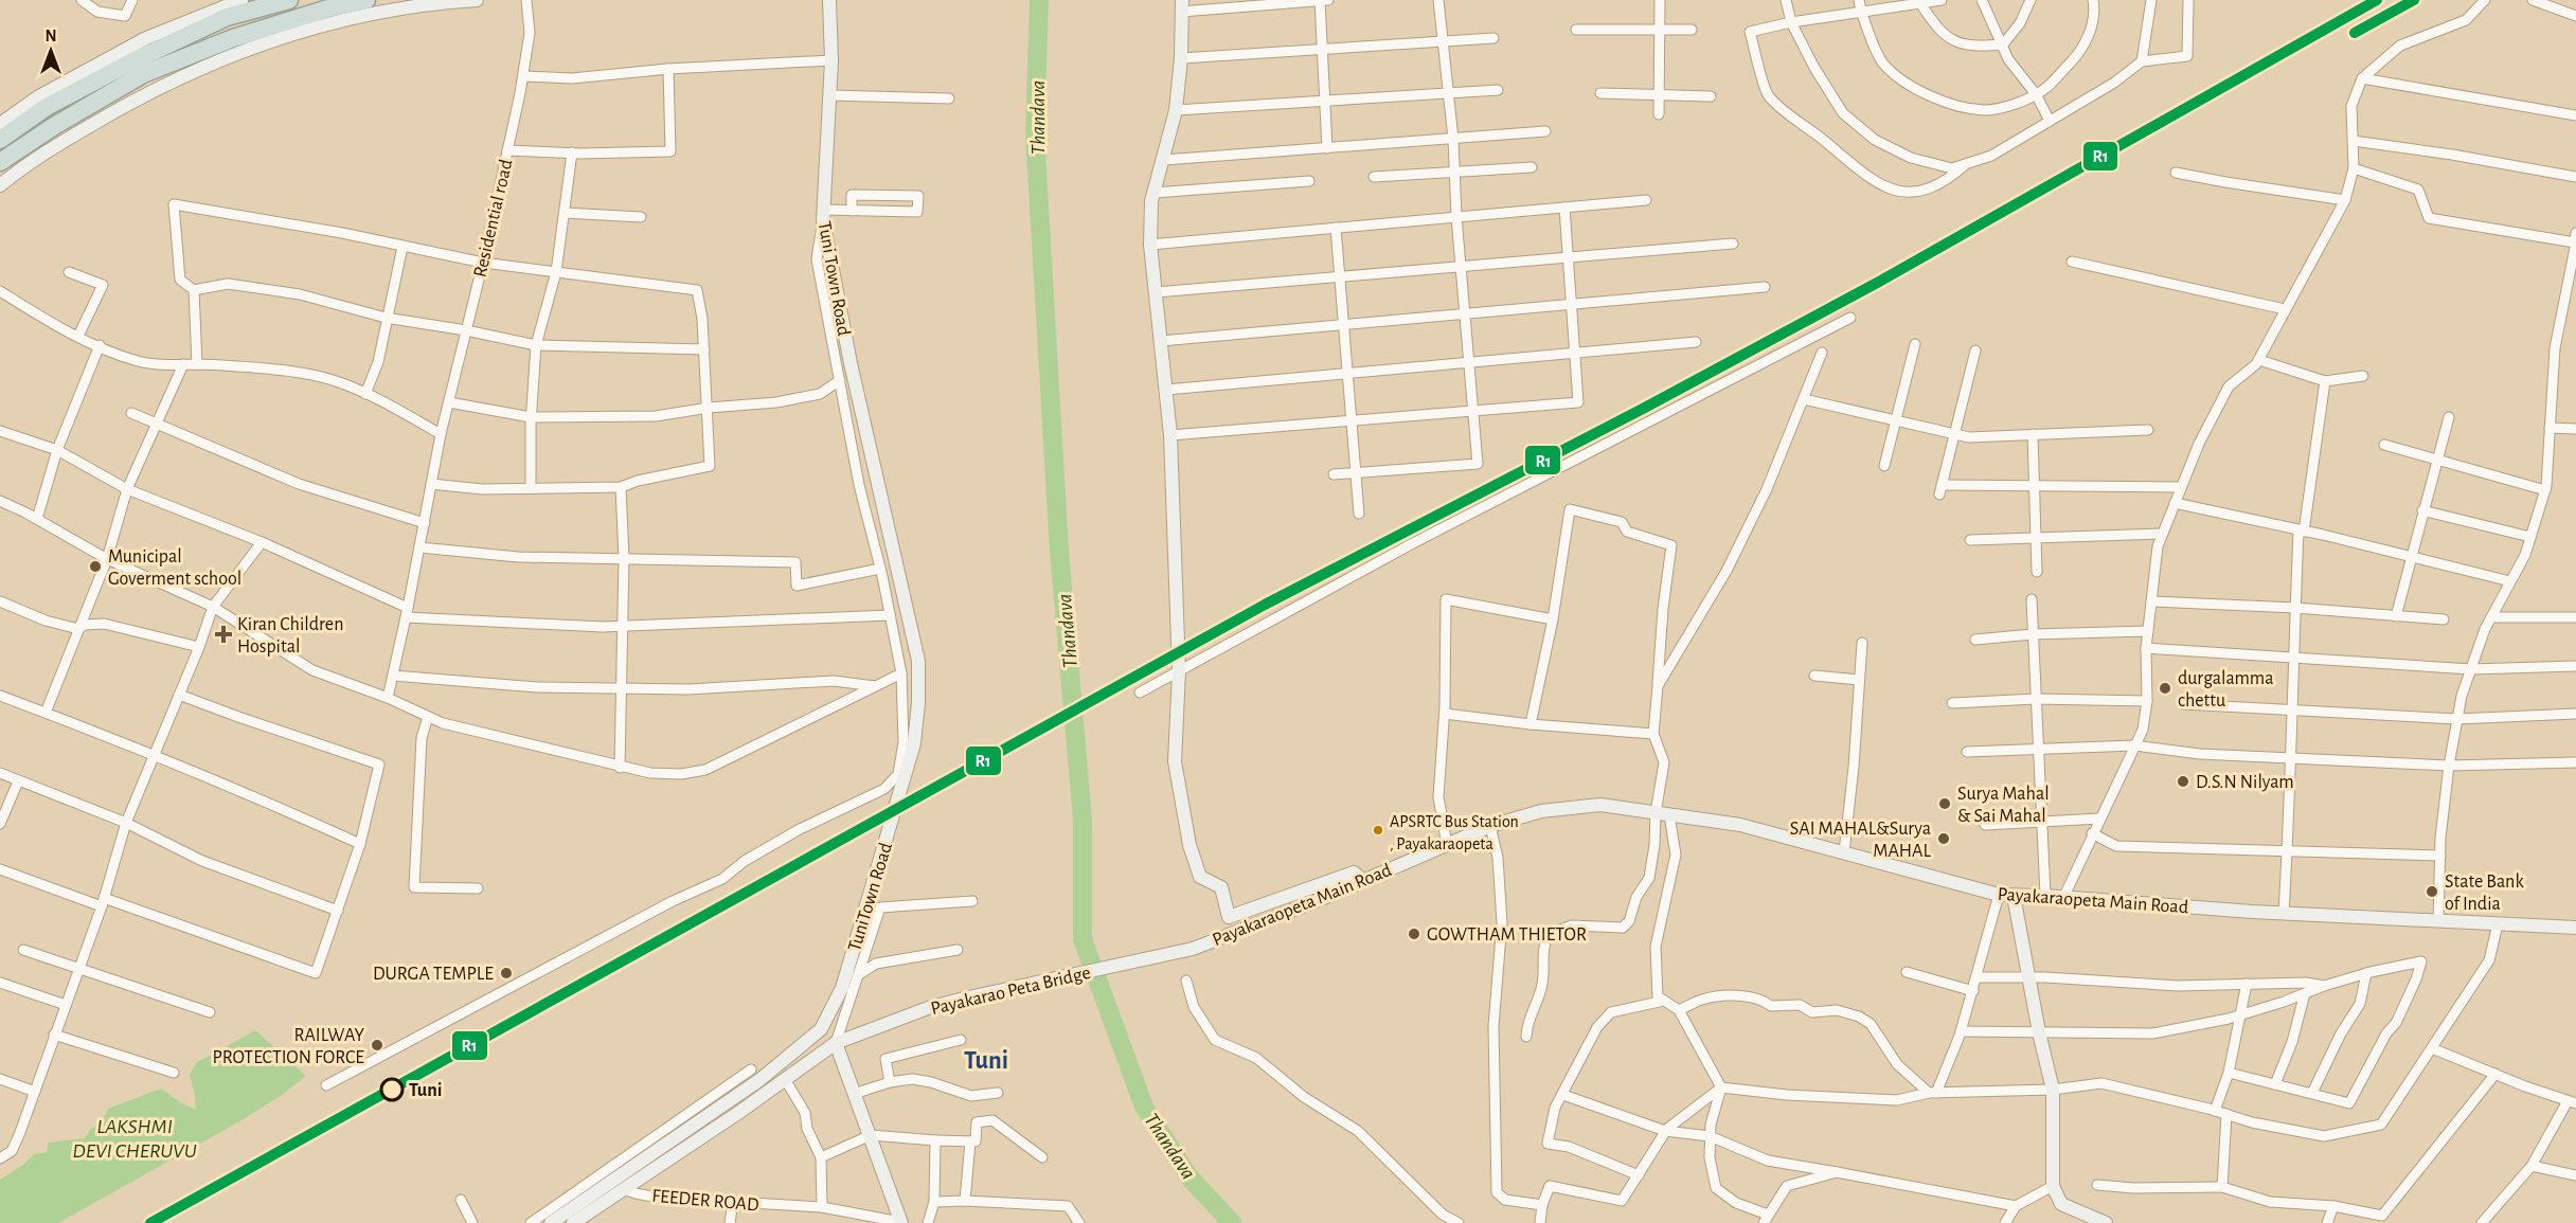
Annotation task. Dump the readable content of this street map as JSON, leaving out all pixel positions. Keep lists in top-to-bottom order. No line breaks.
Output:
{"streets":{"street":["Residential road","Tuni Town Road","TuniTown Road","Payakaraopeta Main Road","Payakarao Peta Bridge","FEEDER ROAD"]},"crossings":[["Tuni Town Road","TuniTown Road"],["Payakaraopeta Main Road","Payakarao Peta Bridge"],["Payakarao Peta Bridge","FEEDER ROAD"]],"districts":["Tuni"],"water":["Thandava","LAKSHMI DEVI CHERUVU"],"places":{"other":["Municipal Goverment school","durgalamma chettu","D.S.N Nilyam","Surya Mahal & Sai Mahal","APSRTC Bus Station , Payakaraopeta","SAI MAHAL&Surya MAHAL","State Bank of India","GOWTHAM THIETOR","DURGA TEMPLE","RAILWAY PROTECTION FORCE","Tuni"],"health":["Kiran Children Hospital"]},"lines":["transit line R1"],"north":"top"}
